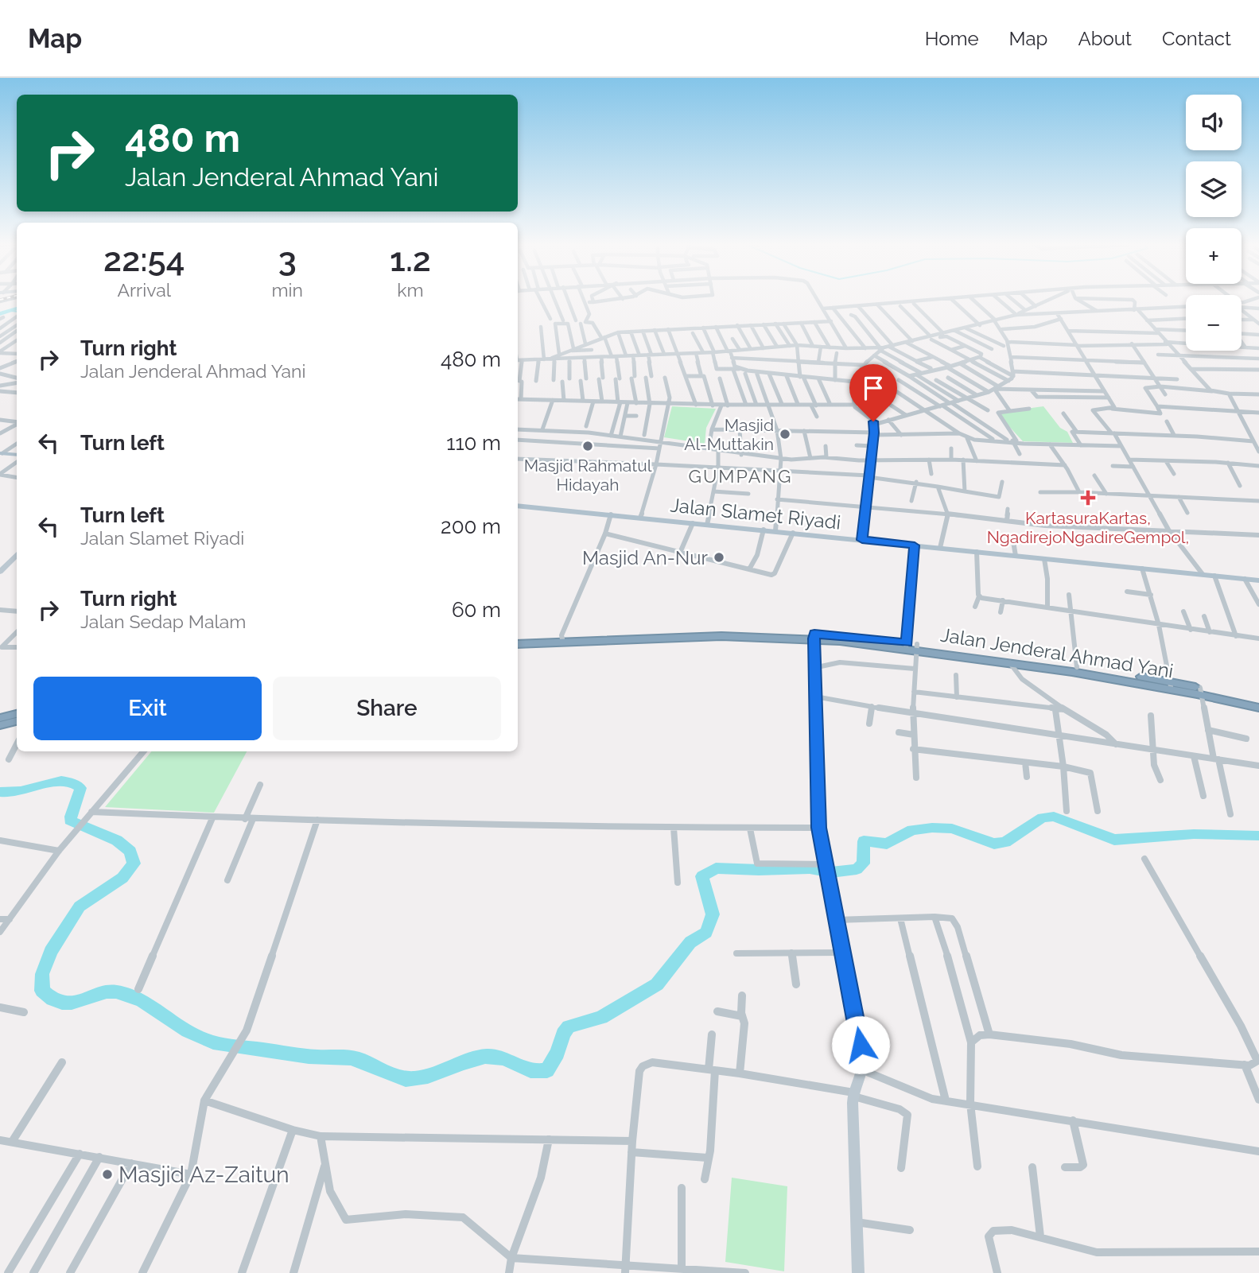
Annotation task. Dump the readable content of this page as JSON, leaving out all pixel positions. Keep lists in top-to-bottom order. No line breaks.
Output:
{"streets":{"highway":["Jalan Jenderal Ahmad Yani"],"main road":["Jalan Slamet Riyadi"]},"districts":["GUMPANG"],"places":{"other":["Masjid Al-Muttakin","Masjid Rahmatul Hidayah","Masjid An-Nur","Masjid Az-Zaitun"],"health":["KartasuraKartas, NgadirejoNgadireGempol,"]},"page":{"header":"Map","nav":["Home","Map","About","Contact"],"map_buttons":["+","−"],"turn":["480 m","Jalan Jenderal Ahmad Yani"],"eta":["22:54","Arrival","3","min","1.2","km"],"list":[{"name":"Turn right","note":"Jalan Jenderal Ahmad Yani","value":"480 m"},{"name":"Turn left","value":"110 m"},{"name":"Turn left","note":"Jalan Slamet Riyadi","value":"200 m"},{"name":"Turn right","note":"Jalan Sedap Malam","value":"60 m"}],"buttons":["Exit","Share"]}}
